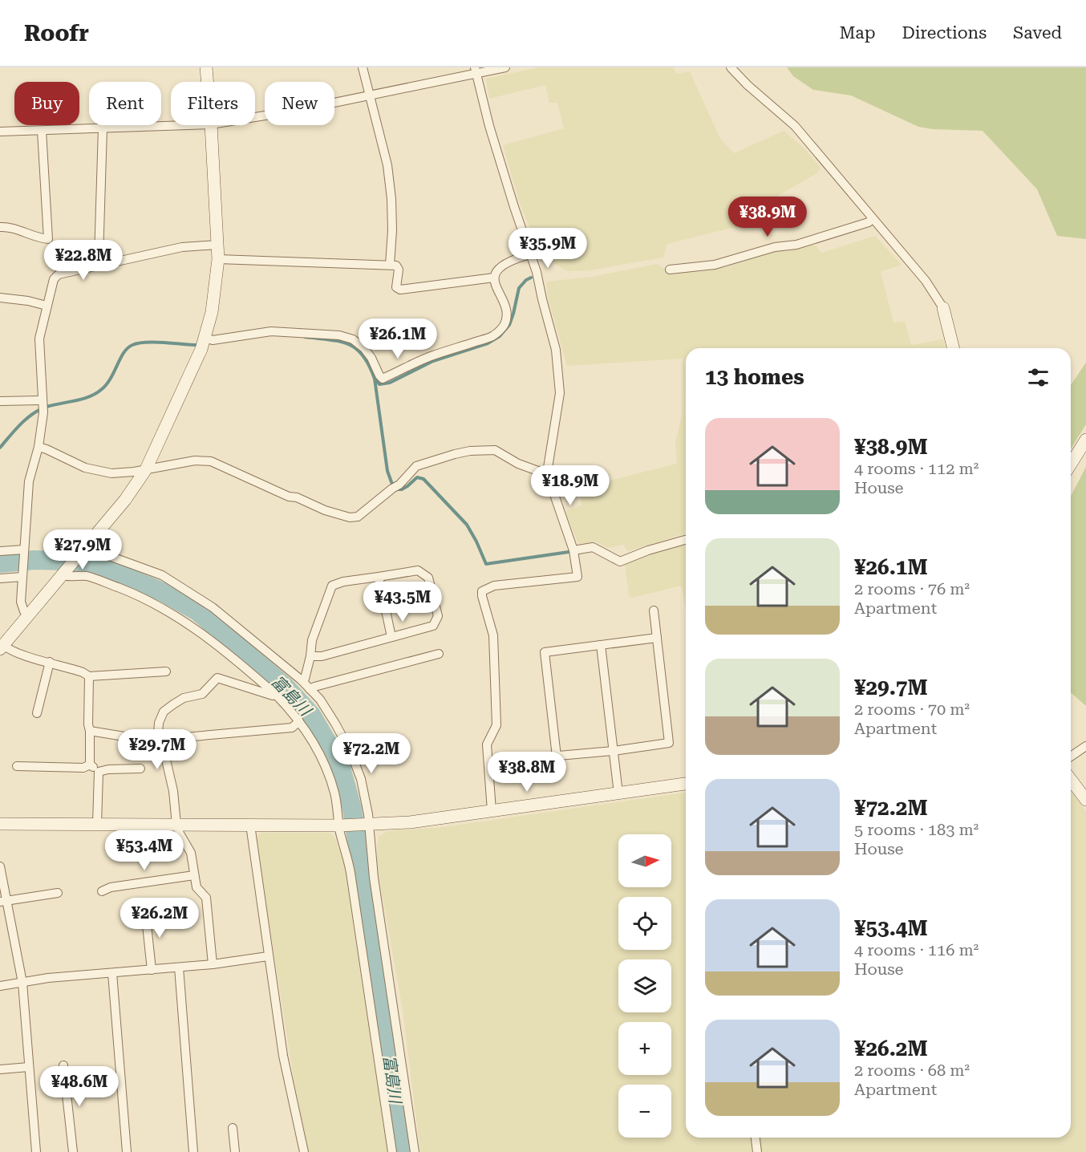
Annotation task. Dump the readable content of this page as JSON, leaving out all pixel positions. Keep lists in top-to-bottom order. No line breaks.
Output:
{"water":["富島川"],"north":"right","page":{"header":"Roofr","nav":["Map","Directions","Saved"],"chip":["Buy","Rent","Filters","New"],"price":["¥38.9M","¥35.9M","¥22.8M","¥26.1M","¥18.9M","¥27.9M","¥43.5M","¥29.7M","¥72.2M","¥38.8M","¥53.4M","¥26.2M","¥48.6M"],"heading":"13 homes","list":[{"name":"¥38.9M","note":"4 rooms · 112 m² · House"},{"name":"¥26.1M","note":"2 rooms · 76 m² · Apartment"},{"name":"¥29.7M","note":"2 rooms · 70 m² · Apartment"},{"name":"¥72.2M","note":"5 rooms · 183 m² · House"},{"name":"¥53.4M","note":"4 rooms · 116 m² · House"},{"name":"¥26.2M","note":"2 rooms · 68 m² · Apartment"}],"map_buttons":["+","−"]}}
